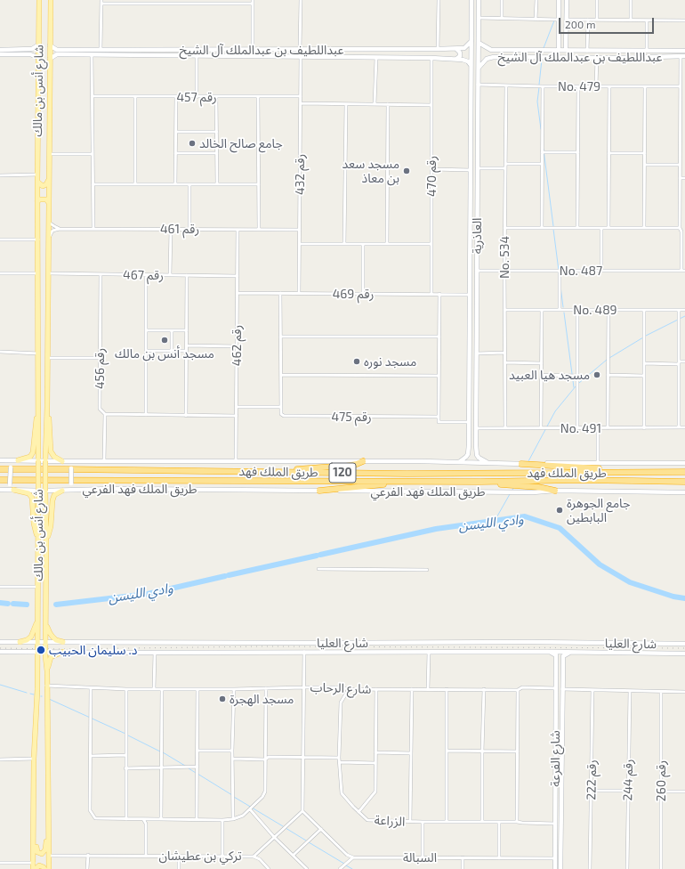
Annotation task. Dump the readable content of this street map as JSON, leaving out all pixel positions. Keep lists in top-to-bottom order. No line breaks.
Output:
{"streets":{"highway":["طريق الملك فهد","120"],"main road":["شارع أنس بن مالك"],"street":["عبداللطيف بن عبدالملك آل الشيخ","No. 479","رقم 457","رقم 432","رقم 470","رقم 461","العاذرية","No. 534","No. 487","رقم 467","رقم 469","No. 489","رقم 462","رقم 456","رقم 475","No. 491","طريق الملك فهد الفرعي","شارع العليا","شارع الرحاب","شارع الفرعة","رقم 222","رقم 244","رقم 260","الزراعة","تركي بن عطيشان","السبالة"]},"crossings":[["عبداللطيف بن عبدالملك آل الشيخ","شارع أنس بن مالك"],["عبداللطيف بن عبدالملك آل الشيخ","رقم 432"],["عبداللطيف بن عبدالملك آل الشيخ","رقم 470"],["عبداللطيف بن عبدالملك آل الشيخ","العاذرية"],["No. 479","العاذرية"],["No. 479","No. 534"],["شارع أنس بن مالك","رقم 467"],["شارع أنس بن مالك","طريق الملك فهد الفرعي"],["شارع أنس بن مالك","شارع العليا"],["رقم 457","رقم 432"],["رقم 432","رقم 461"],["رقم 432","رقم 469"],["رقم 470","رقم 469"],["رقم 461","رقم 462"],["العاذرية","No. 487"],["العاذرية","رقم 469"],["العاذرية","رقم 475"],["العاذرية","No. 491"],["No. 534","No. 487"],["No. 534","No. 489"],["No. 534","No. 491"],["رقم 467","رقم 462"],["رقم 467","رقم 456"],["رقم 469","رقم 462"],["شارع العليا","شارع الفرعة"],["شارع الرحاب","شارع الفرعة"],["شارع الرحاب","الزراعة"],["شارع الفرعة","الزراعة"],["شارع الفرعة","السبالة"]],"water":["وادي الليسن"],"places":["جامع صالح الخالد","مسجد سعد بن معاذ","مسجد أنس بن مالك","مسجد نوره","مسجد هيا العبيد","جامع الجوهرة البابطين","د. سليمان الحبيب","مسجد الهجرة"],"scale_bar":"200 m"}
